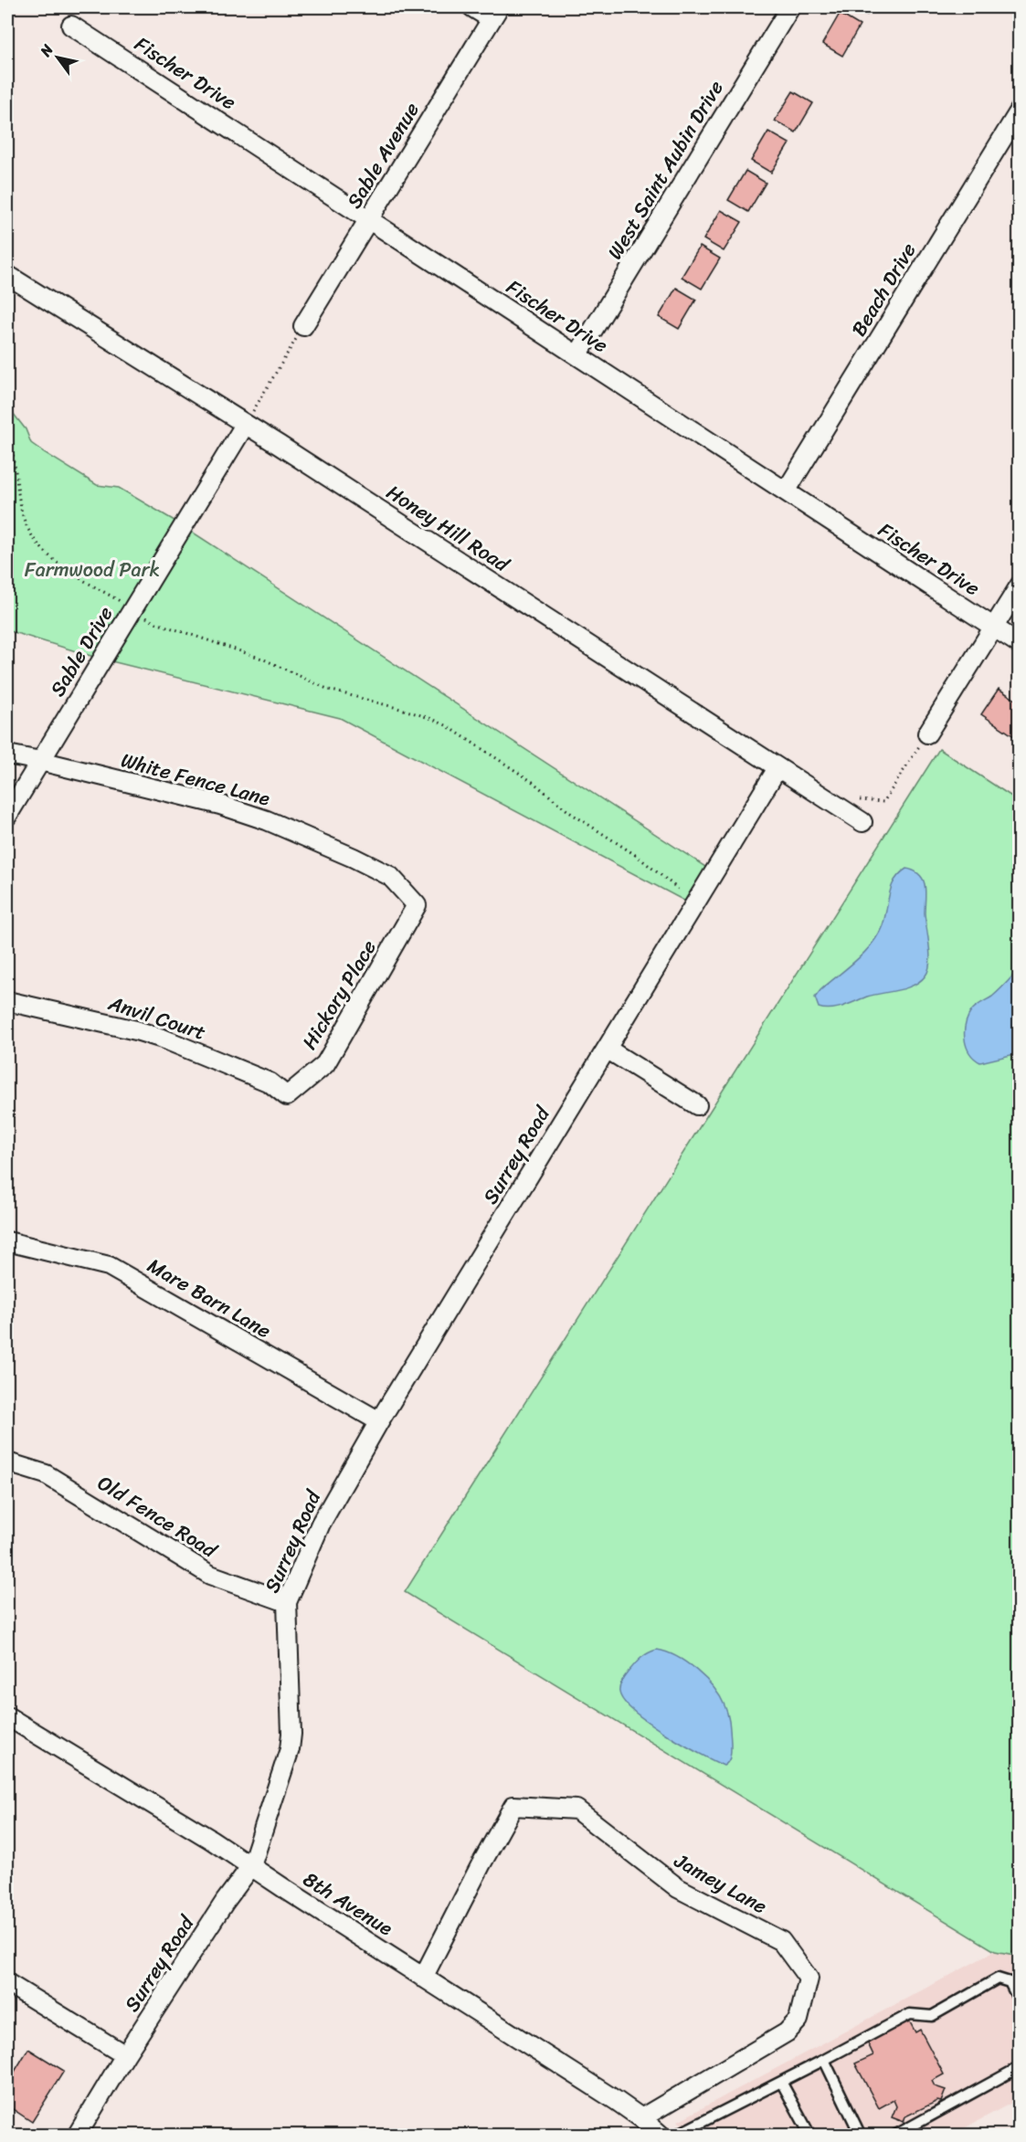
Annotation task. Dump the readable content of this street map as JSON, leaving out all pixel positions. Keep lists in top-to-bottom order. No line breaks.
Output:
{"streets":{"street":["Fischer Drive","Sable Avenue","West Saint Aubin Drive","Beach Drive","Honey Hill Road","Sable Drive","White Fence Lane","Hickory Place","Anvil Court","Surrey Road","Mare Barn Lane","Old Fence Road","Jamey Lane","8th Avenue"]},"crossings":[["Fischer Drive","Sable Avenue"],["Fischer Drive","West Saint Aubin Drive"],["Fischer Drive","Beach Drive"],["Honey Hill Road","Sable Drive"],["Honey Hill Road","Surrey Road"],["Sable Drive","White Fence Lane"],["White Fence Lane","Hickory Place"],["Hickory Place","Anvil Court"],["Surrey Road","Mare Barn Lane"],["Surrey Road","Old Fence Road"],["Surrey Road","8th Avenue"],["Jamey Lane","8th Avenue"]],"parks":["Farmwood Park"],"north":"top left"}
